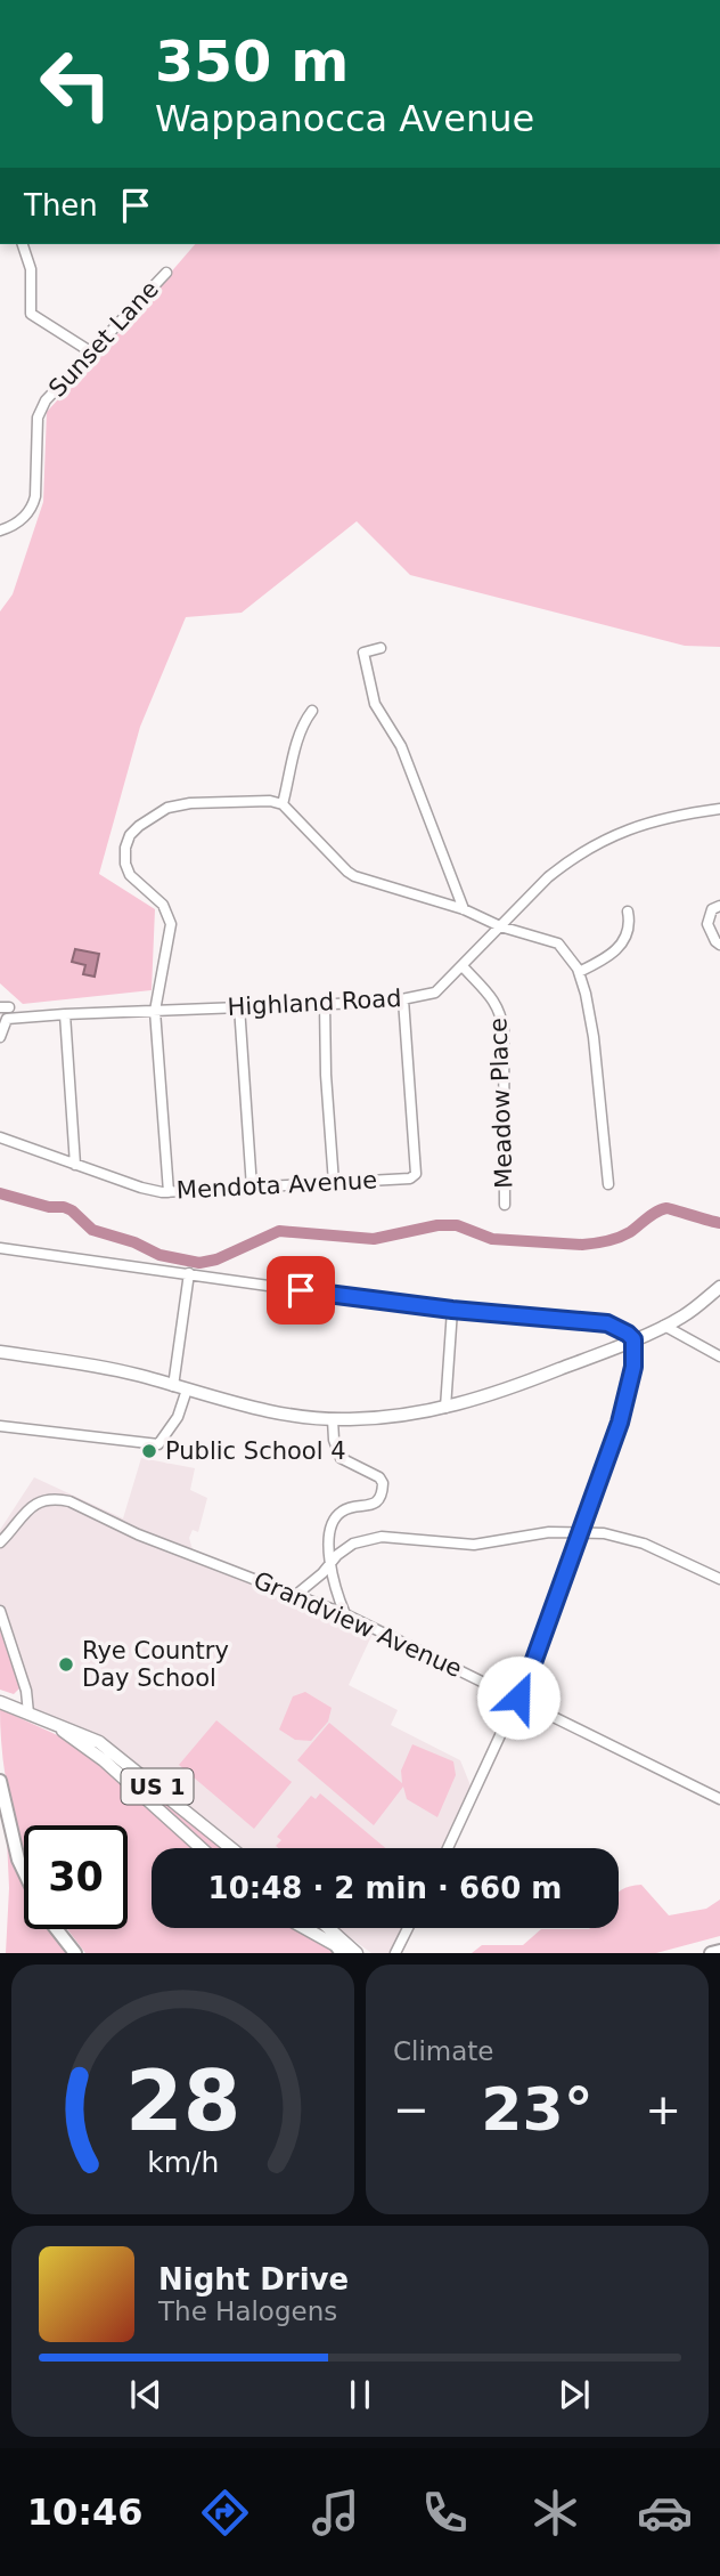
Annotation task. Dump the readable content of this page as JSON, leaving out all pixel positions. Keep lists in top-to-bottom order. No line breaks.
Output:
{"streets":{"main road":["US 1"],"street":["Sunset Lane","Highland Road","Meadow Place","Mendota Avenue","Grandview Avenue"]},"crossings":[["Highland Road","Meadow Place"],["Highland Road","Mendota Avenue"]],"places":["Public School 4","Rye Country Day School"],"page":{"turn":["350 m","Wappanocca Avenue"],"then":"Then","limit":"30","trip":"10:48 · 2 min · 660 m","tile":"Climate","heat":["−","23°","+"],"song":["Night Drive","The Halogens"],"tabs":"10:46","gauge":["28","km/h"]}}
